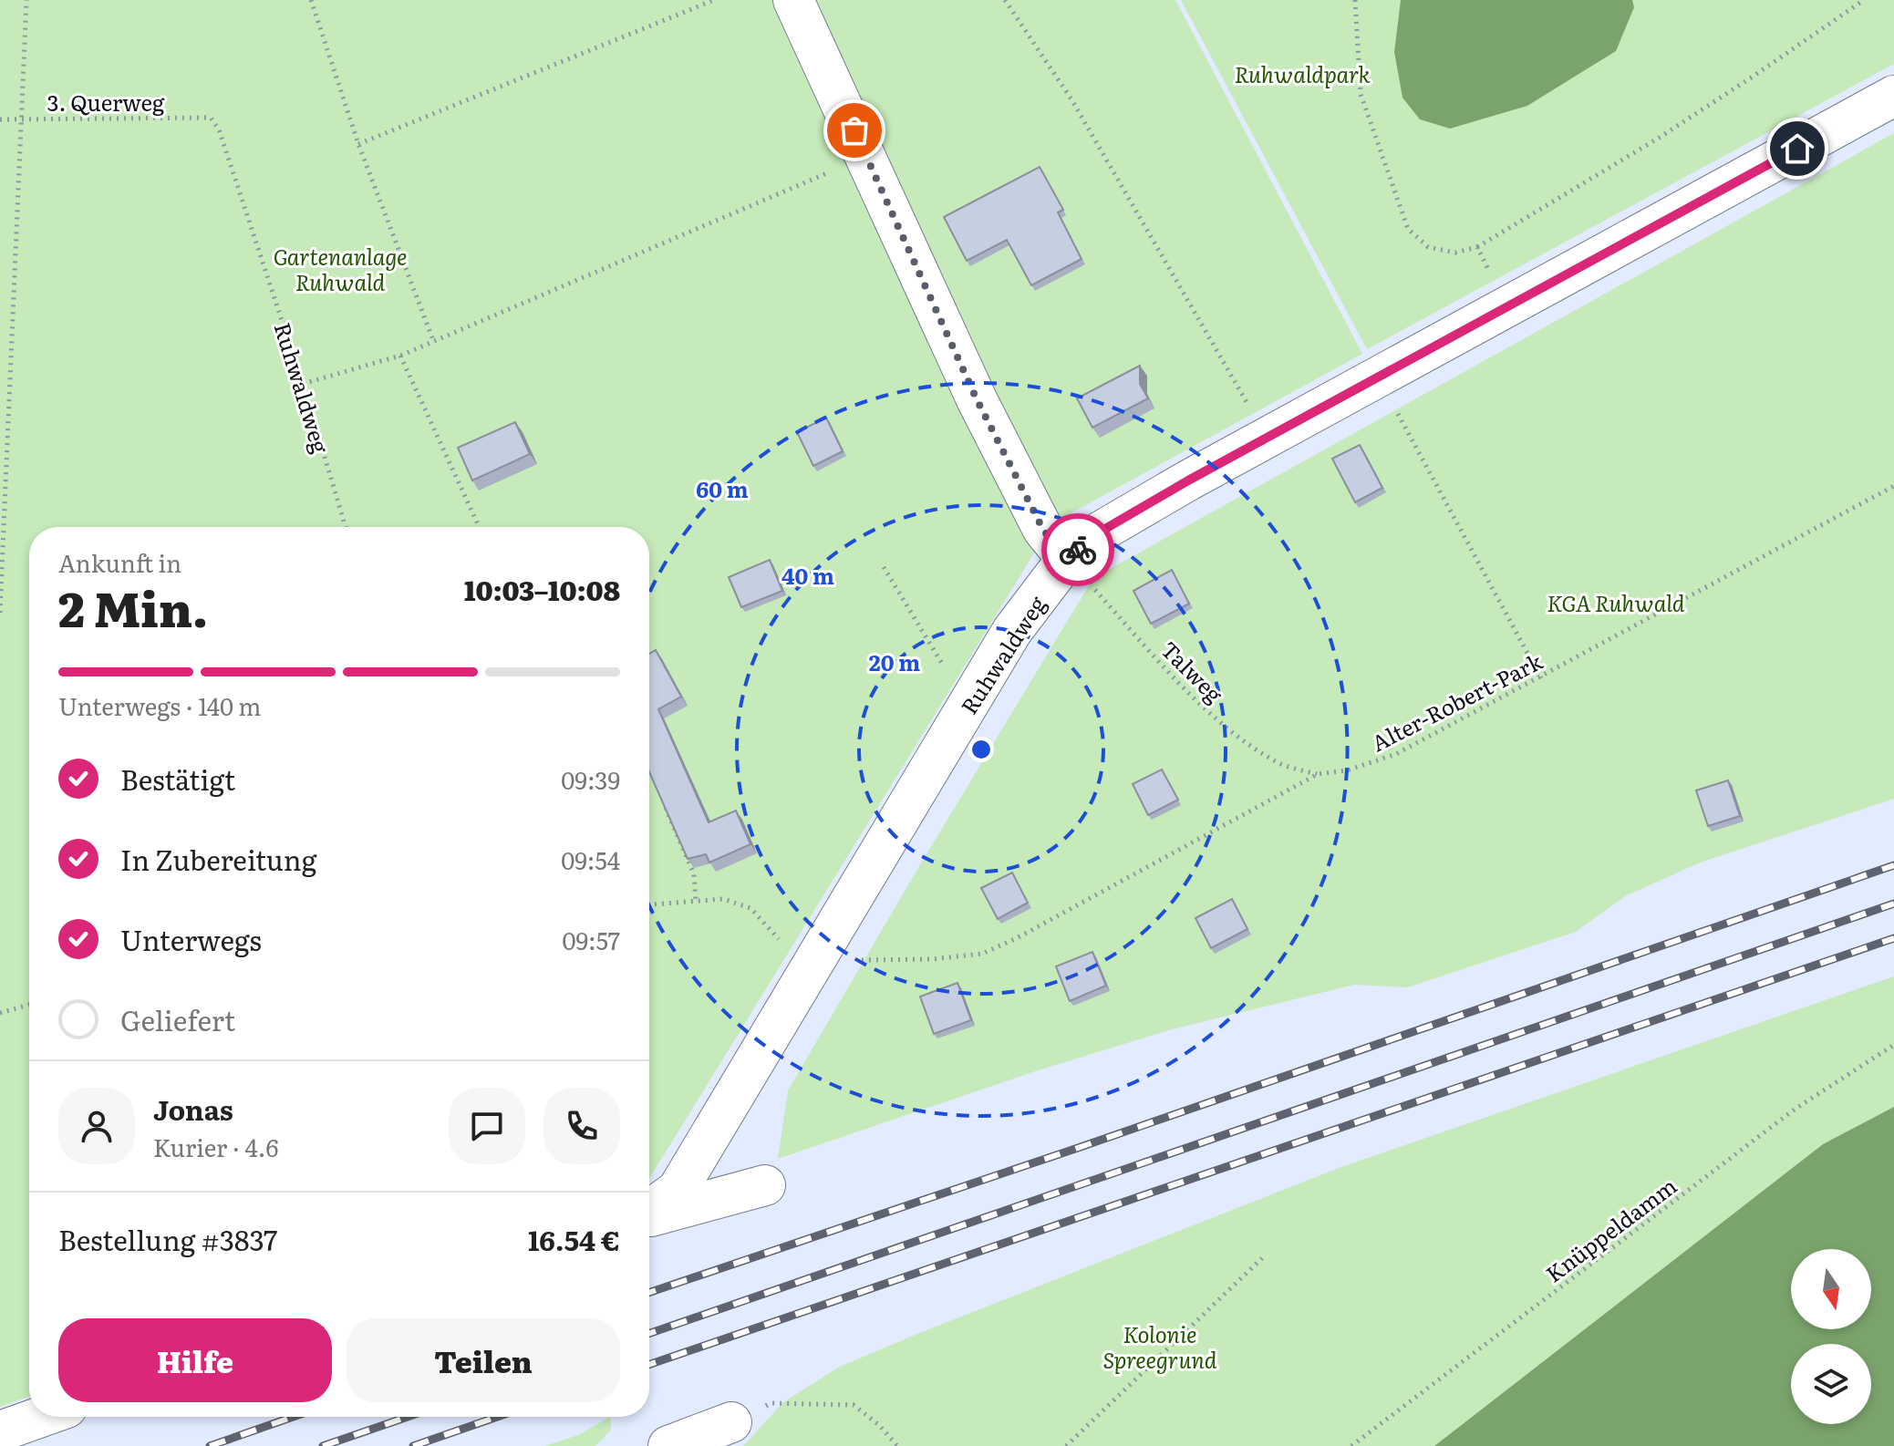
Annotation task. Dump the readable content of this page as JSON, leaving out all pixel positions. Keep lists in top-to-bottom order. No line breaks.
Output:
{"streets":{"street":["Ruhwaldweg"],"path":["3. Querweg","Talweg","Alter-Robert-Park","Knüppeldamm"]},"crossings":[["3. Querweg","Ruhwaldweg"],["Ruhwaldweg","Talweg"],["Ruhwaldweg","Alter-Robert-Park"],["Talweg","Alter-Robert-Park"]],"parks":["Ruhwaldpark","Gartenanlage Ruhwald","KGA Ruhwald","Kolonie Spreegrund"],"north":"bottom","page":{"heading":["2 Min.","Ankunft in","10:03–10:08"],"panel":["Jonas","Kurier · 4.6","Bestellung #3837","16.54 €"],"bar":"Unterwegs · 140 m","list":[["Bestätigt","09:39"],["In Zubereitung","09:54"],["Unterwegs","09:57"],"Geliefert"],"buttons":["Hilfe","Teilen"]},"rings":["60 m","40 m","20 m"]}
